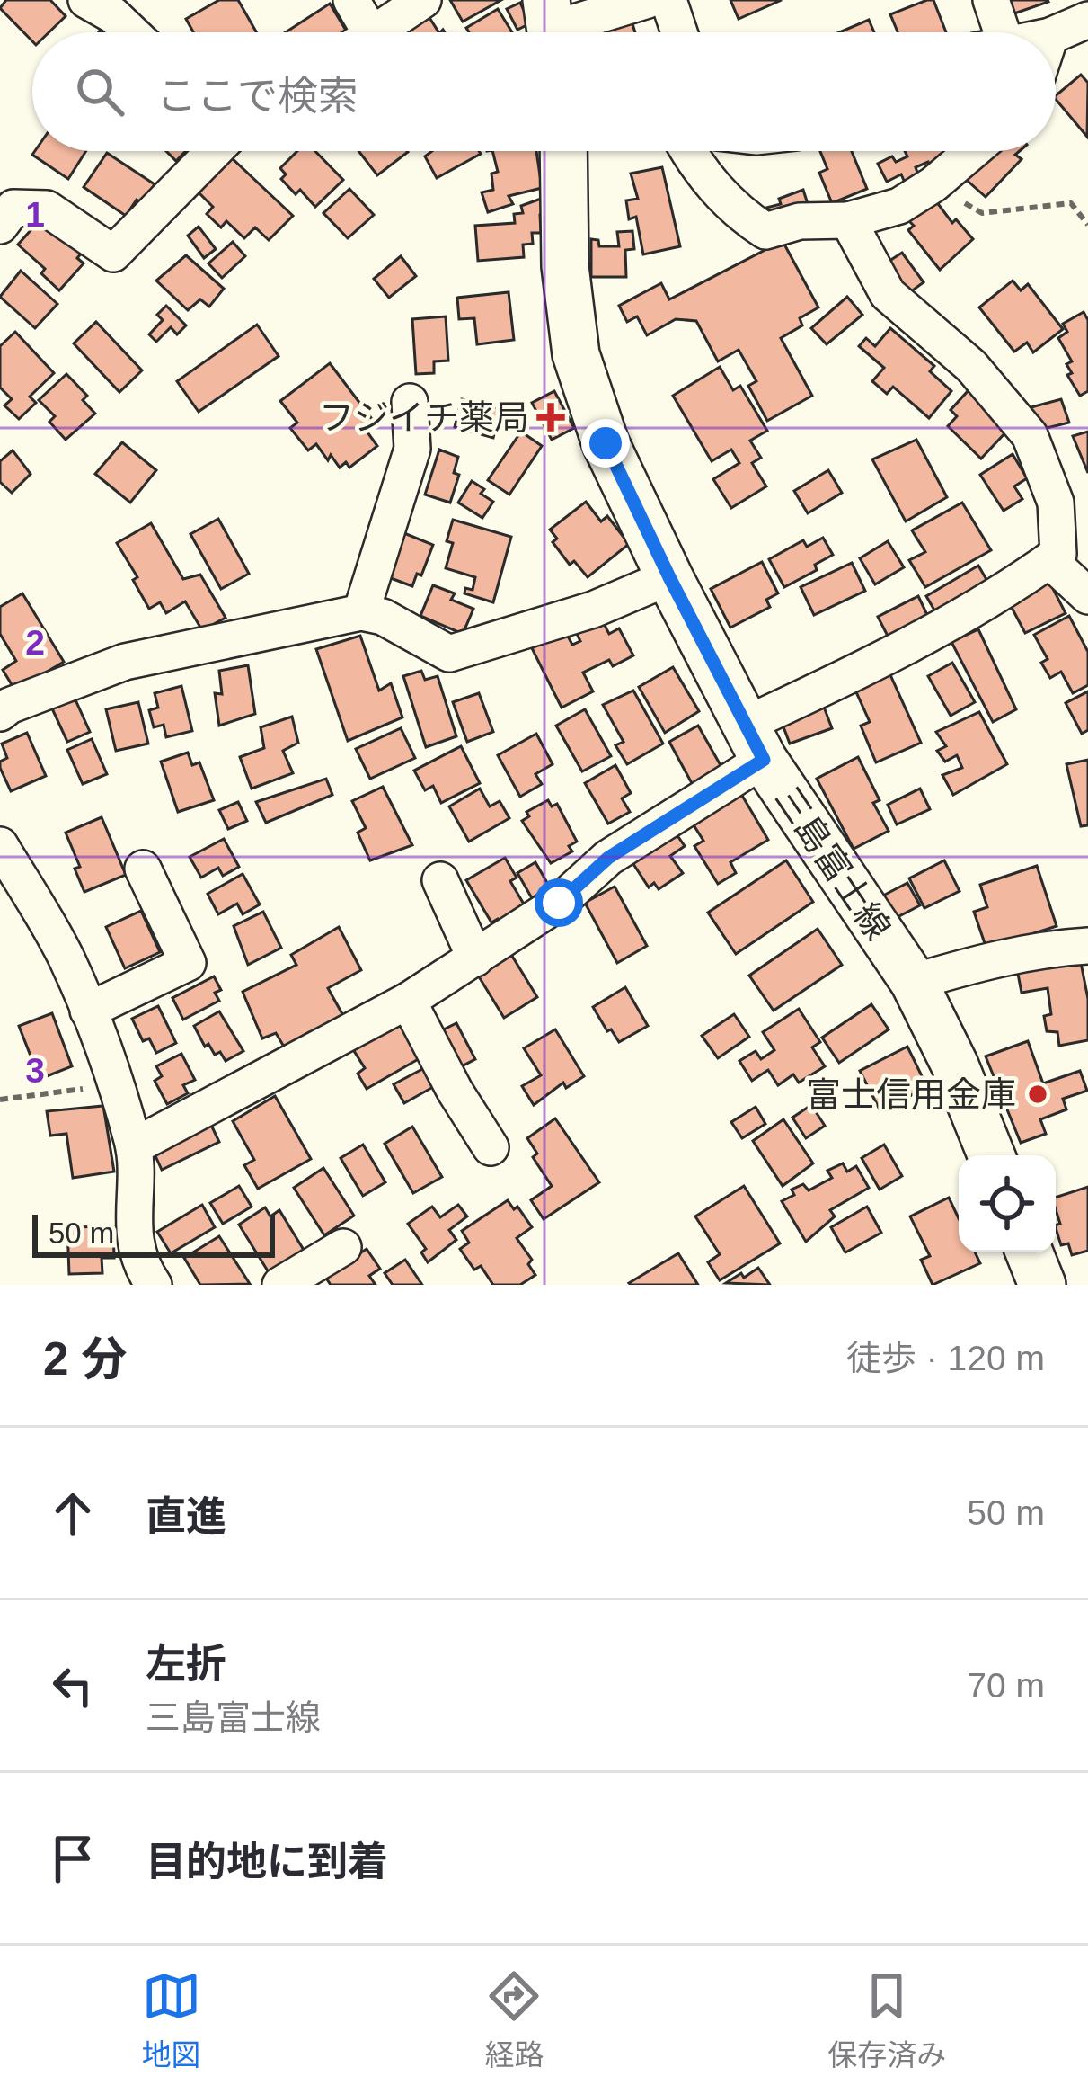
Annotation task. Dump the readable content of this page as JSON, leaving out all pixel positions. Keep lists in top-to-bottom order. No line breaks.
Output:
{"streets":{"main road":["三島富士線"]},"places":{"health":["フジイチ薬局"],"other":["富士信用金庫"]},"scale_bar":"50 m","page":{"search":"ここで検索","scale":"50 m","heading":["2 分","徒歩 · 120 m"],"list":[["直進","50 m"],["左折","三島富士線","70 m"],"目的地に到着"],"nav":["地図","経路","保存済み"]},"grid":{"rows":["1","2","3"]}}
